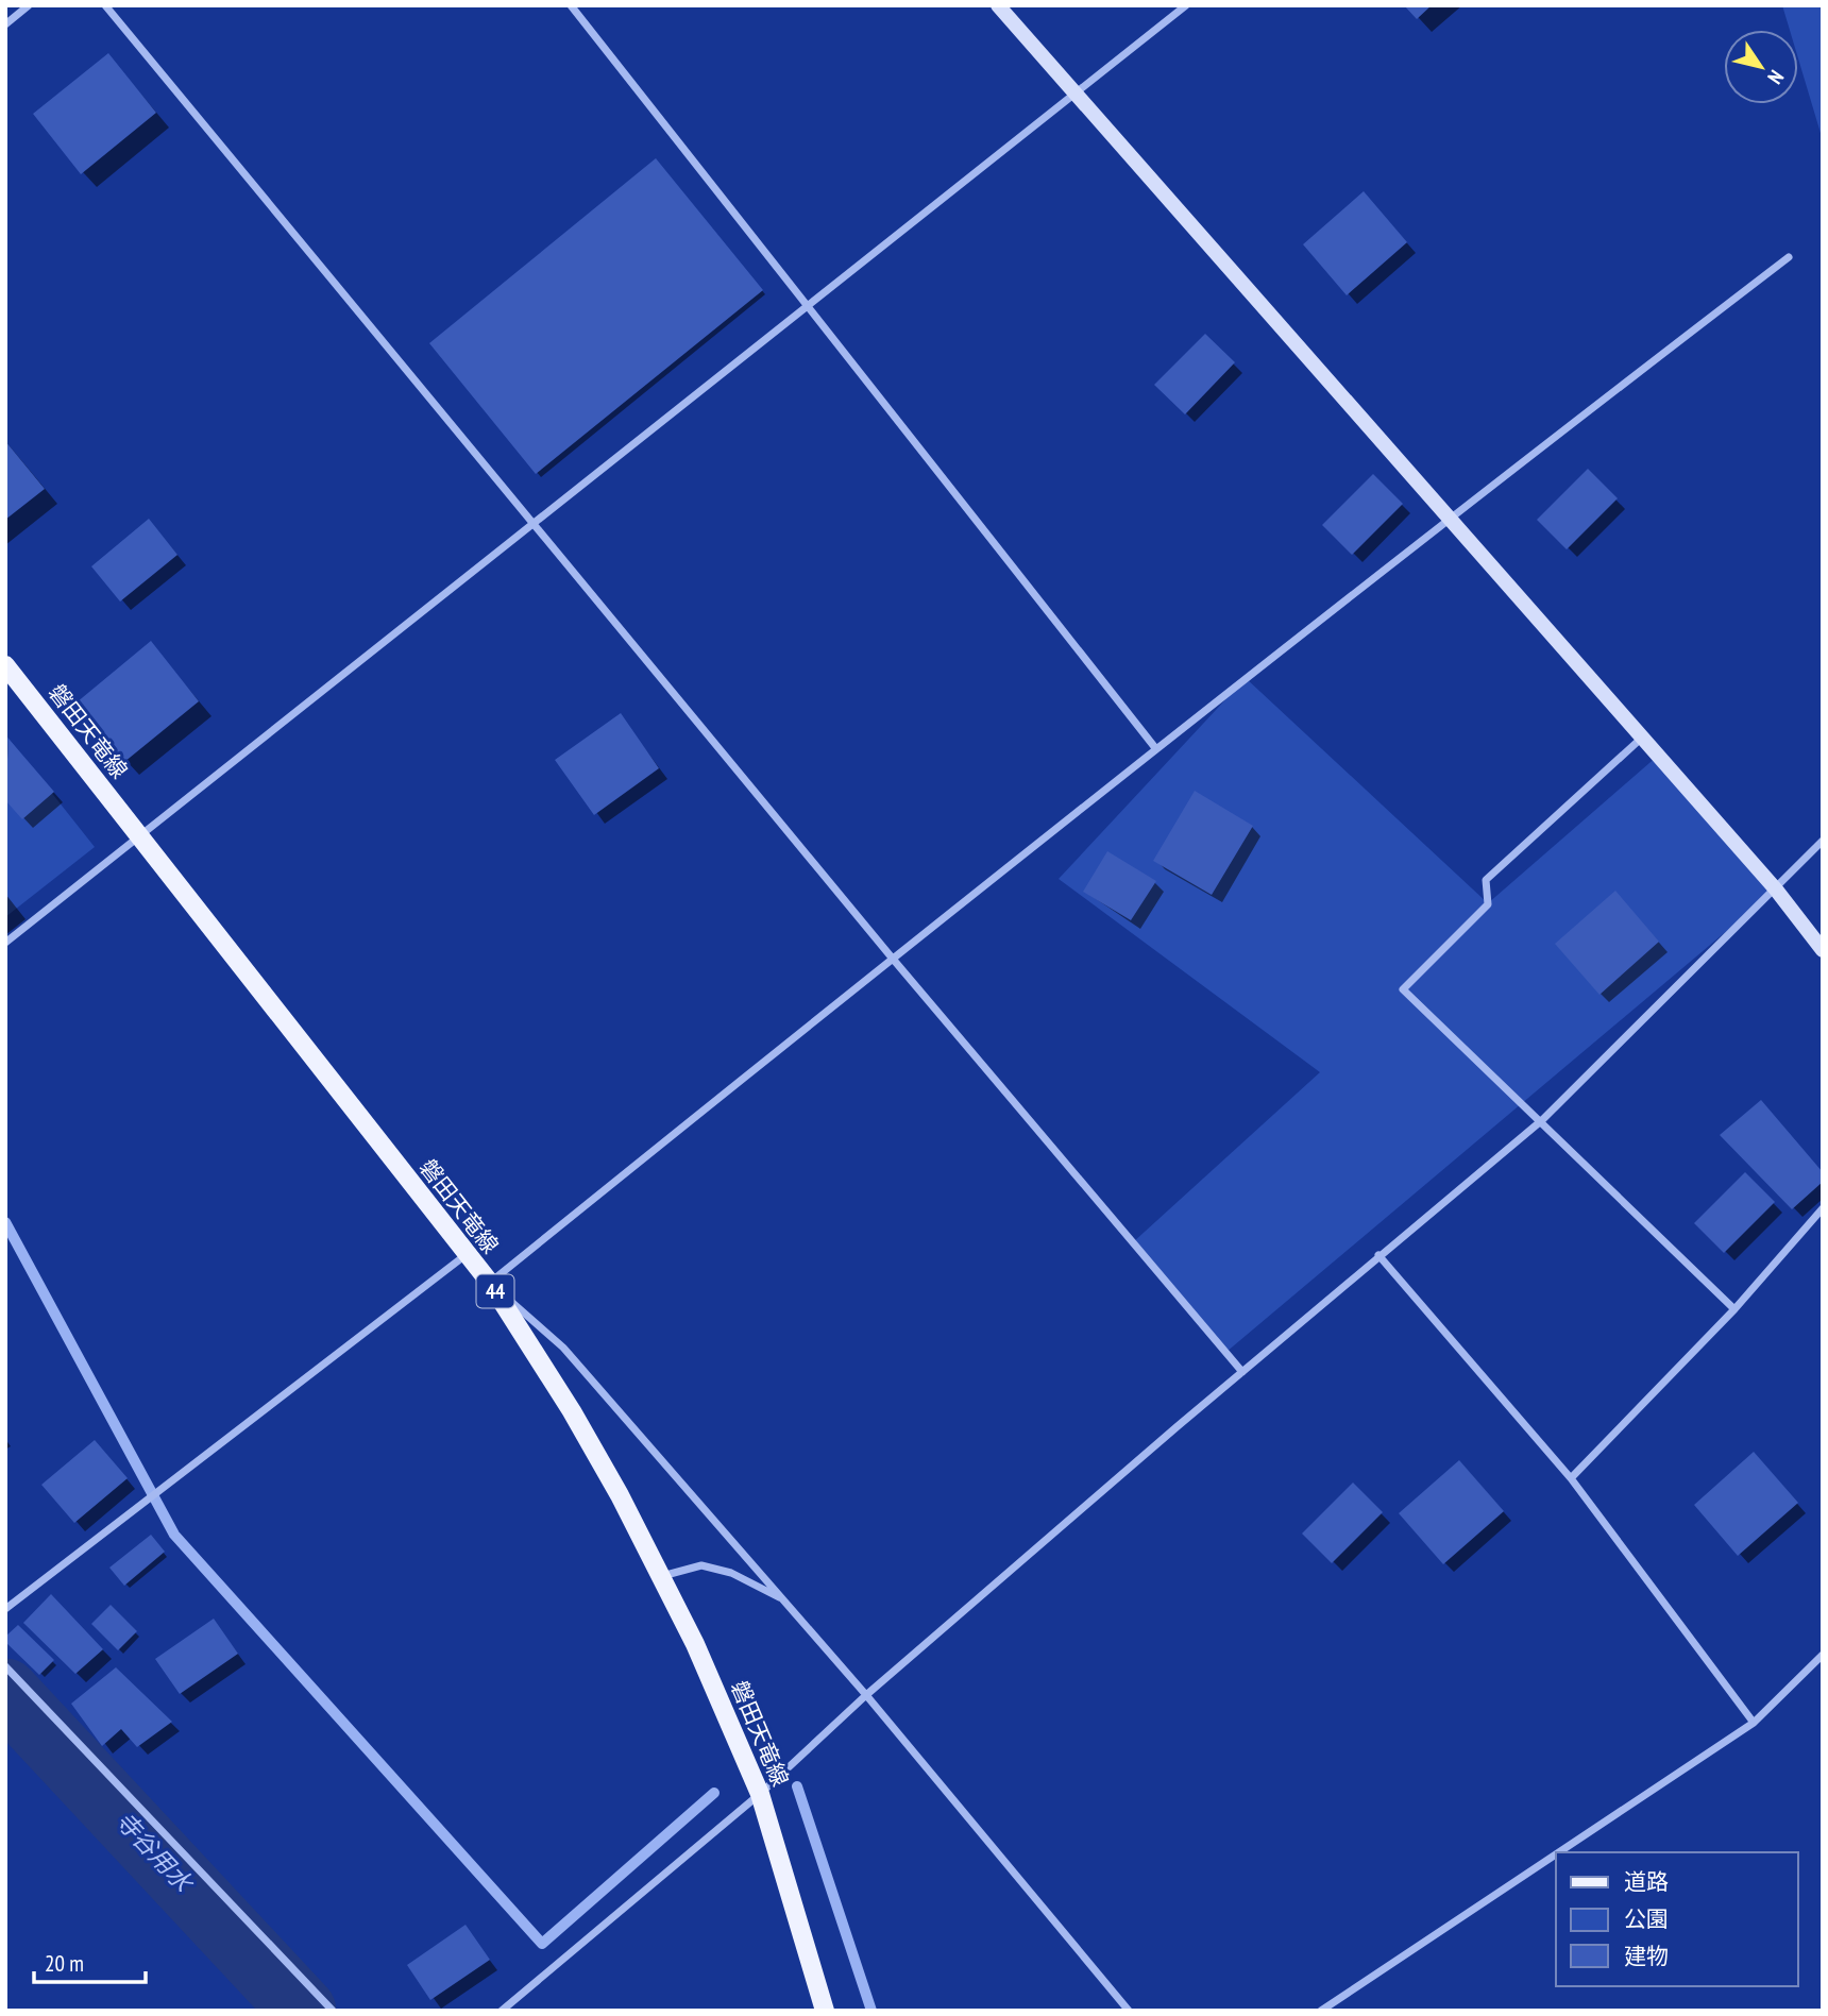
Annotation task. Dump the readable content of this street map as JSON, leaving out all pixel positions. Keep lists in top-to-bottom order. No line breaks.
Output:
{"streets":{"main road":["磐田天竜線","44"]},"water":["寺谷用水"],"legend":["道路","公園","建物"],"scale_bar":"20 m","north":"bottom right"}
